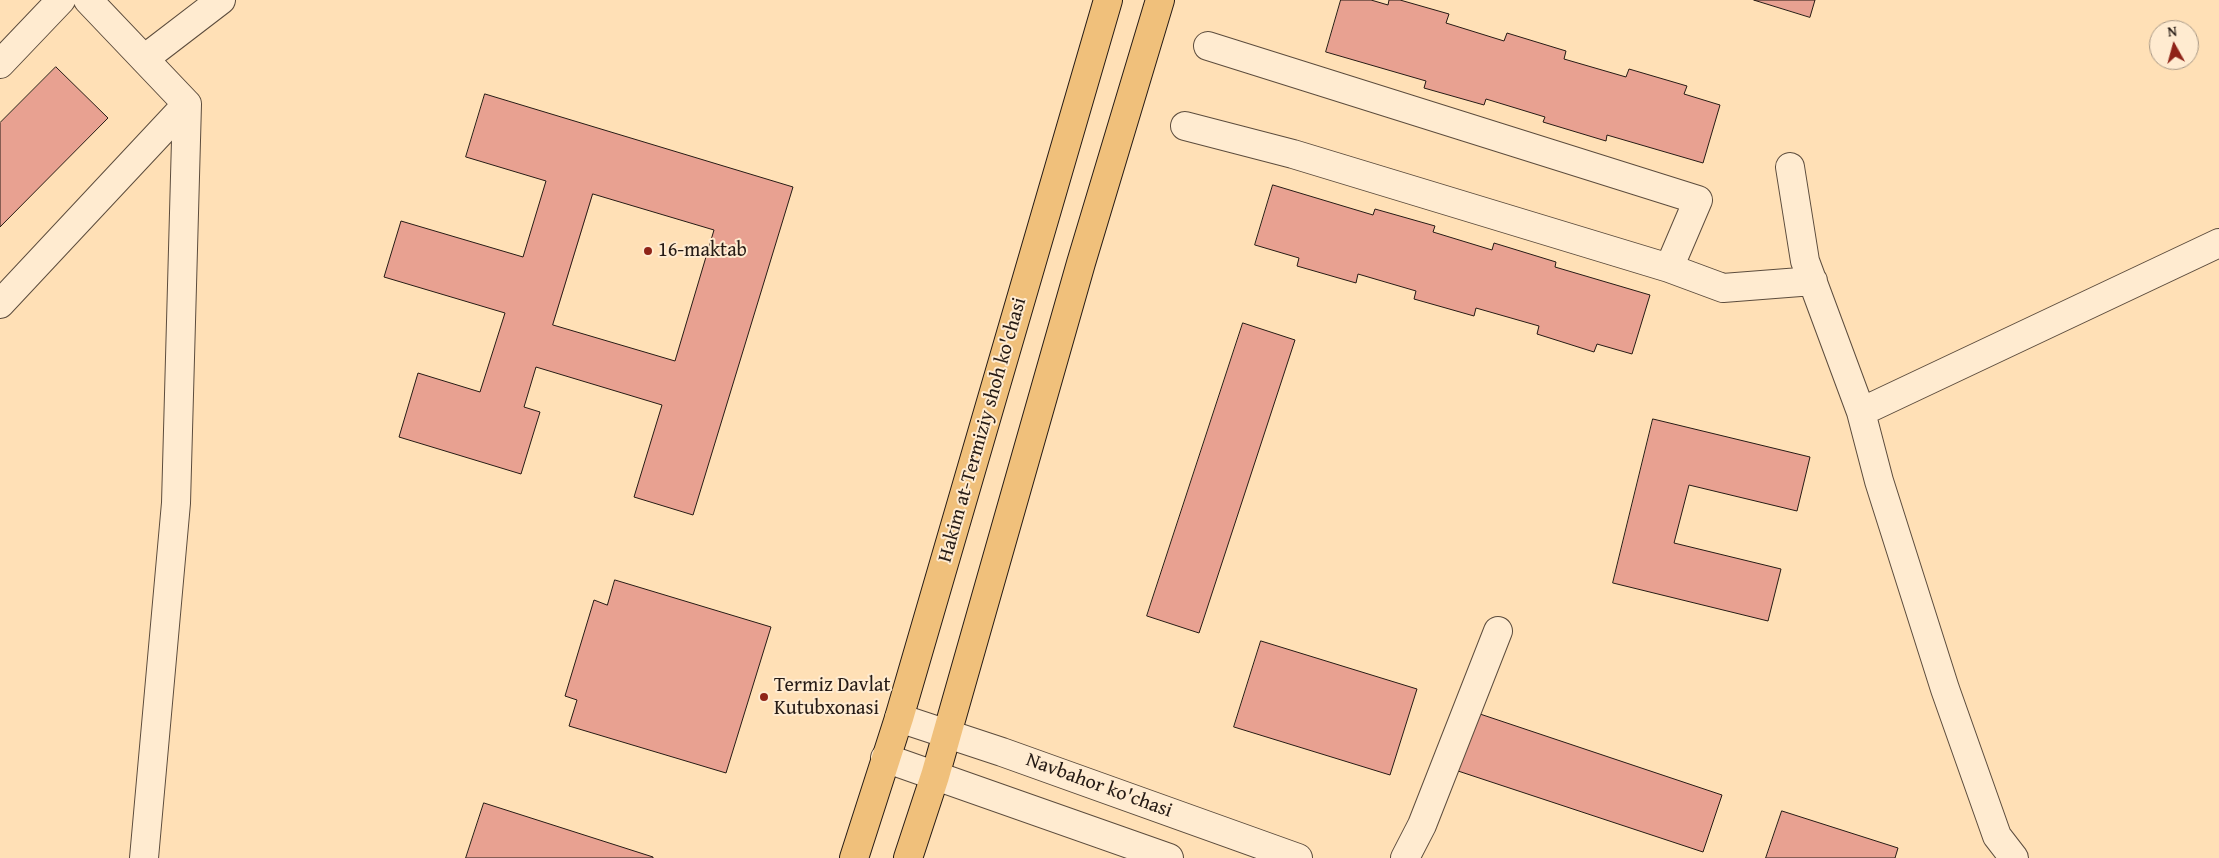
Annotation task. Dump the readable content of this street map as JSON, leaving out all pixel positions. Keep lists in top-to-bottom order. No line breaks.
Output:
{"streets":{"main road":["Hakim at-Termiziy shoh ko'chasi"],"street":["Navbahor ko'chasi"]},"crossings":[["Hakim at-Termiziy shoh ko'chasi","Navbahor ko'chasi"]],"places":["16-maktab","Termiz Davlat Kutubxonasi"],"north":"top"}
